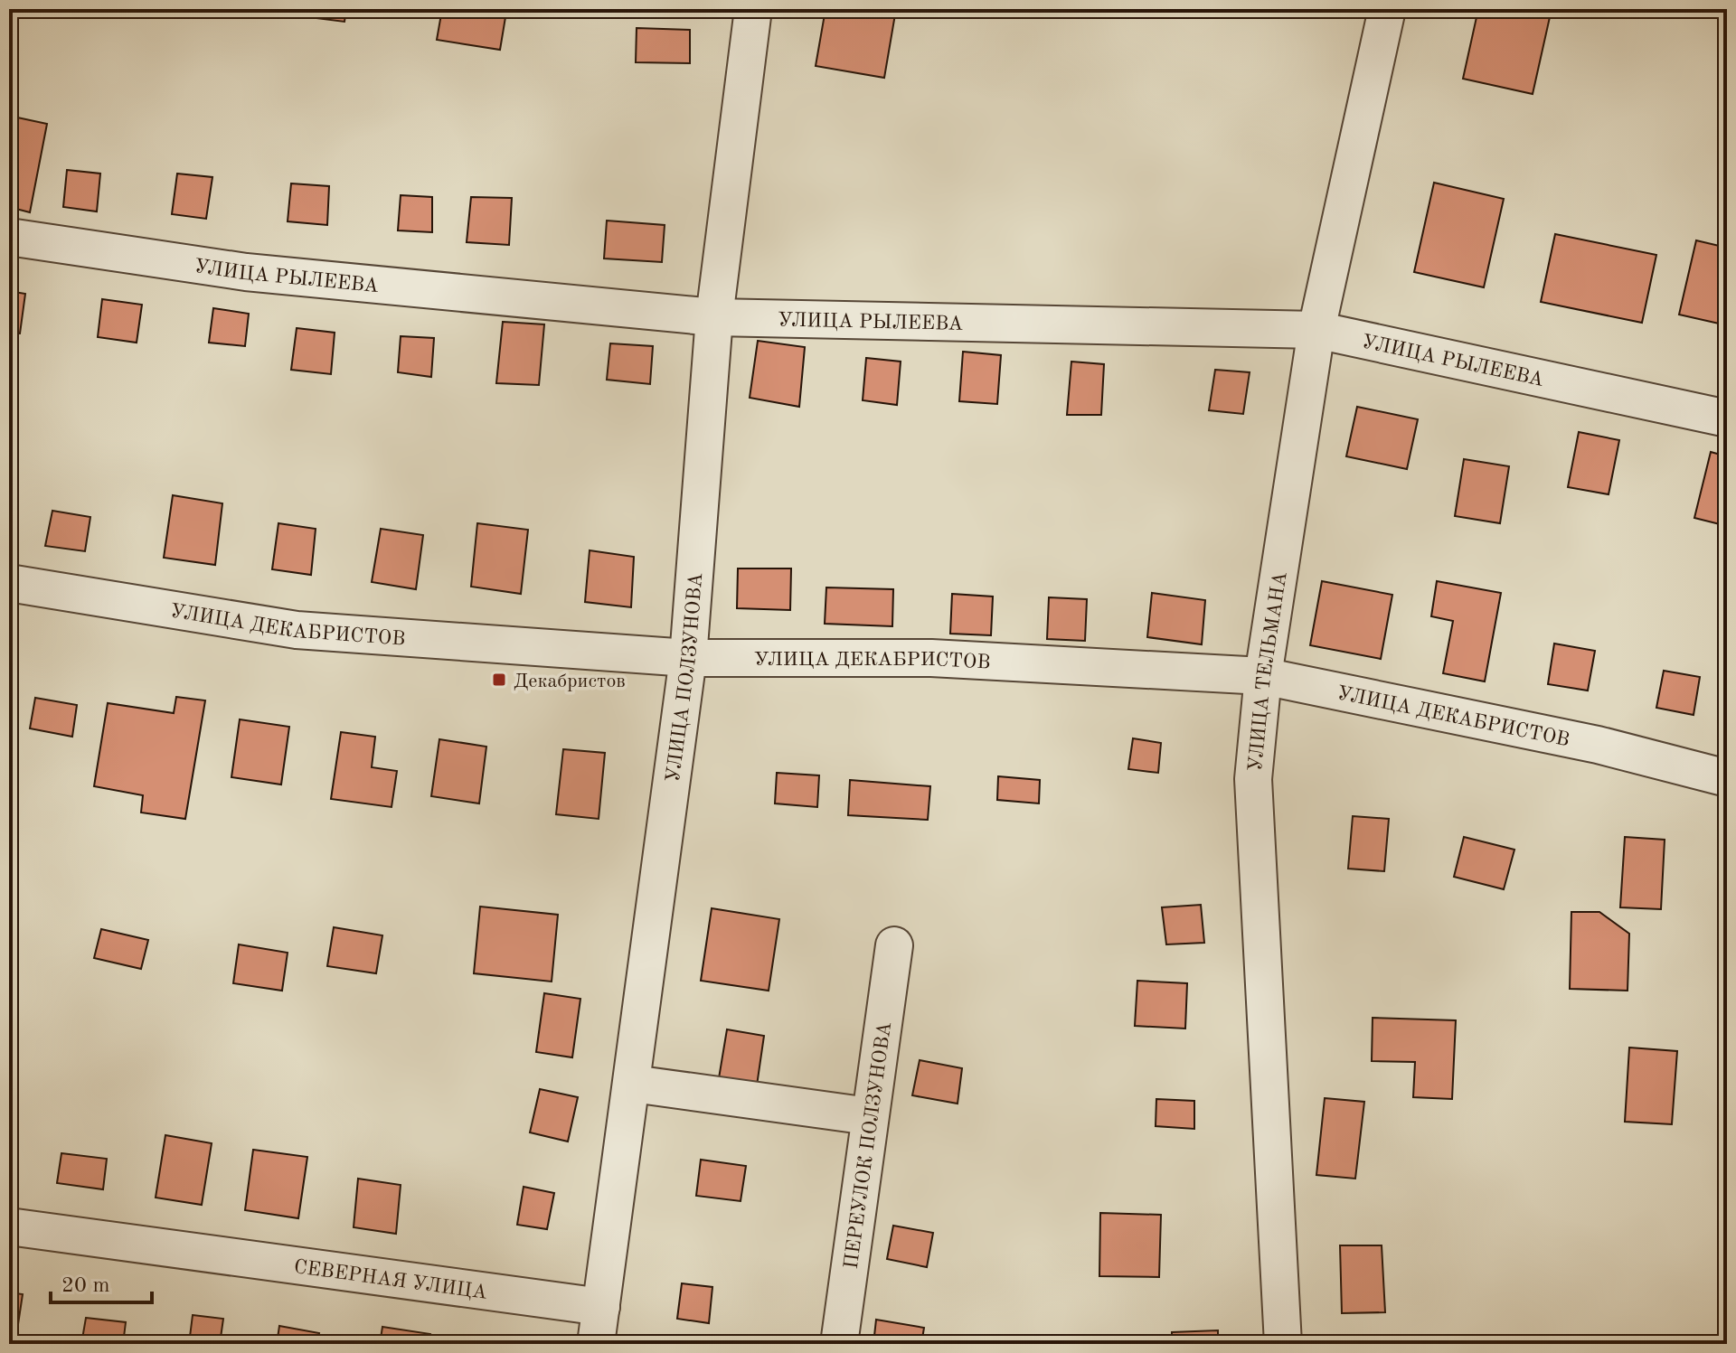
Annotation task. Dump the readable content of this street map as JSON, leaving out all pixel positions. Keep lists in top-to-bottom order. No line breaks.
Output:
{"streets":{"street":["УЛИЦА РЫЛЕЕВА","УЛИЦА ДЕКАБРИСТОВ","УЛИЦА ТЕЛЬМАНА","УЛИЦА ПОЛЗУНОВА","ПЕРЕУЛОК ПОЛЗУНОВА","СЕВЕРНАЯ УЛИЦА"]},"crossings":[["УЛИЦА РЫЛЕЕВА","УЛИЦА ТЕЛЬМАНА"],["УЛИЦА РЫЛЕЕВА","УЛИЦА ПОЛЗУНОВА"],["УЛИЦА ДЕКАБРИСТОВ","УЛИЦА ТЕЛЬМАНА"],["УЛИЦА ДЕКАБРИСТОВ","УЛИЦА ПОЛЗУНОВА"],["УЛИЦА ПОЛЗУНОВА","СЕВЕРНАЯ УЛИЦА"]],"places":{"transit":["Декабристов"]},"scale_bar":"20 m"}
